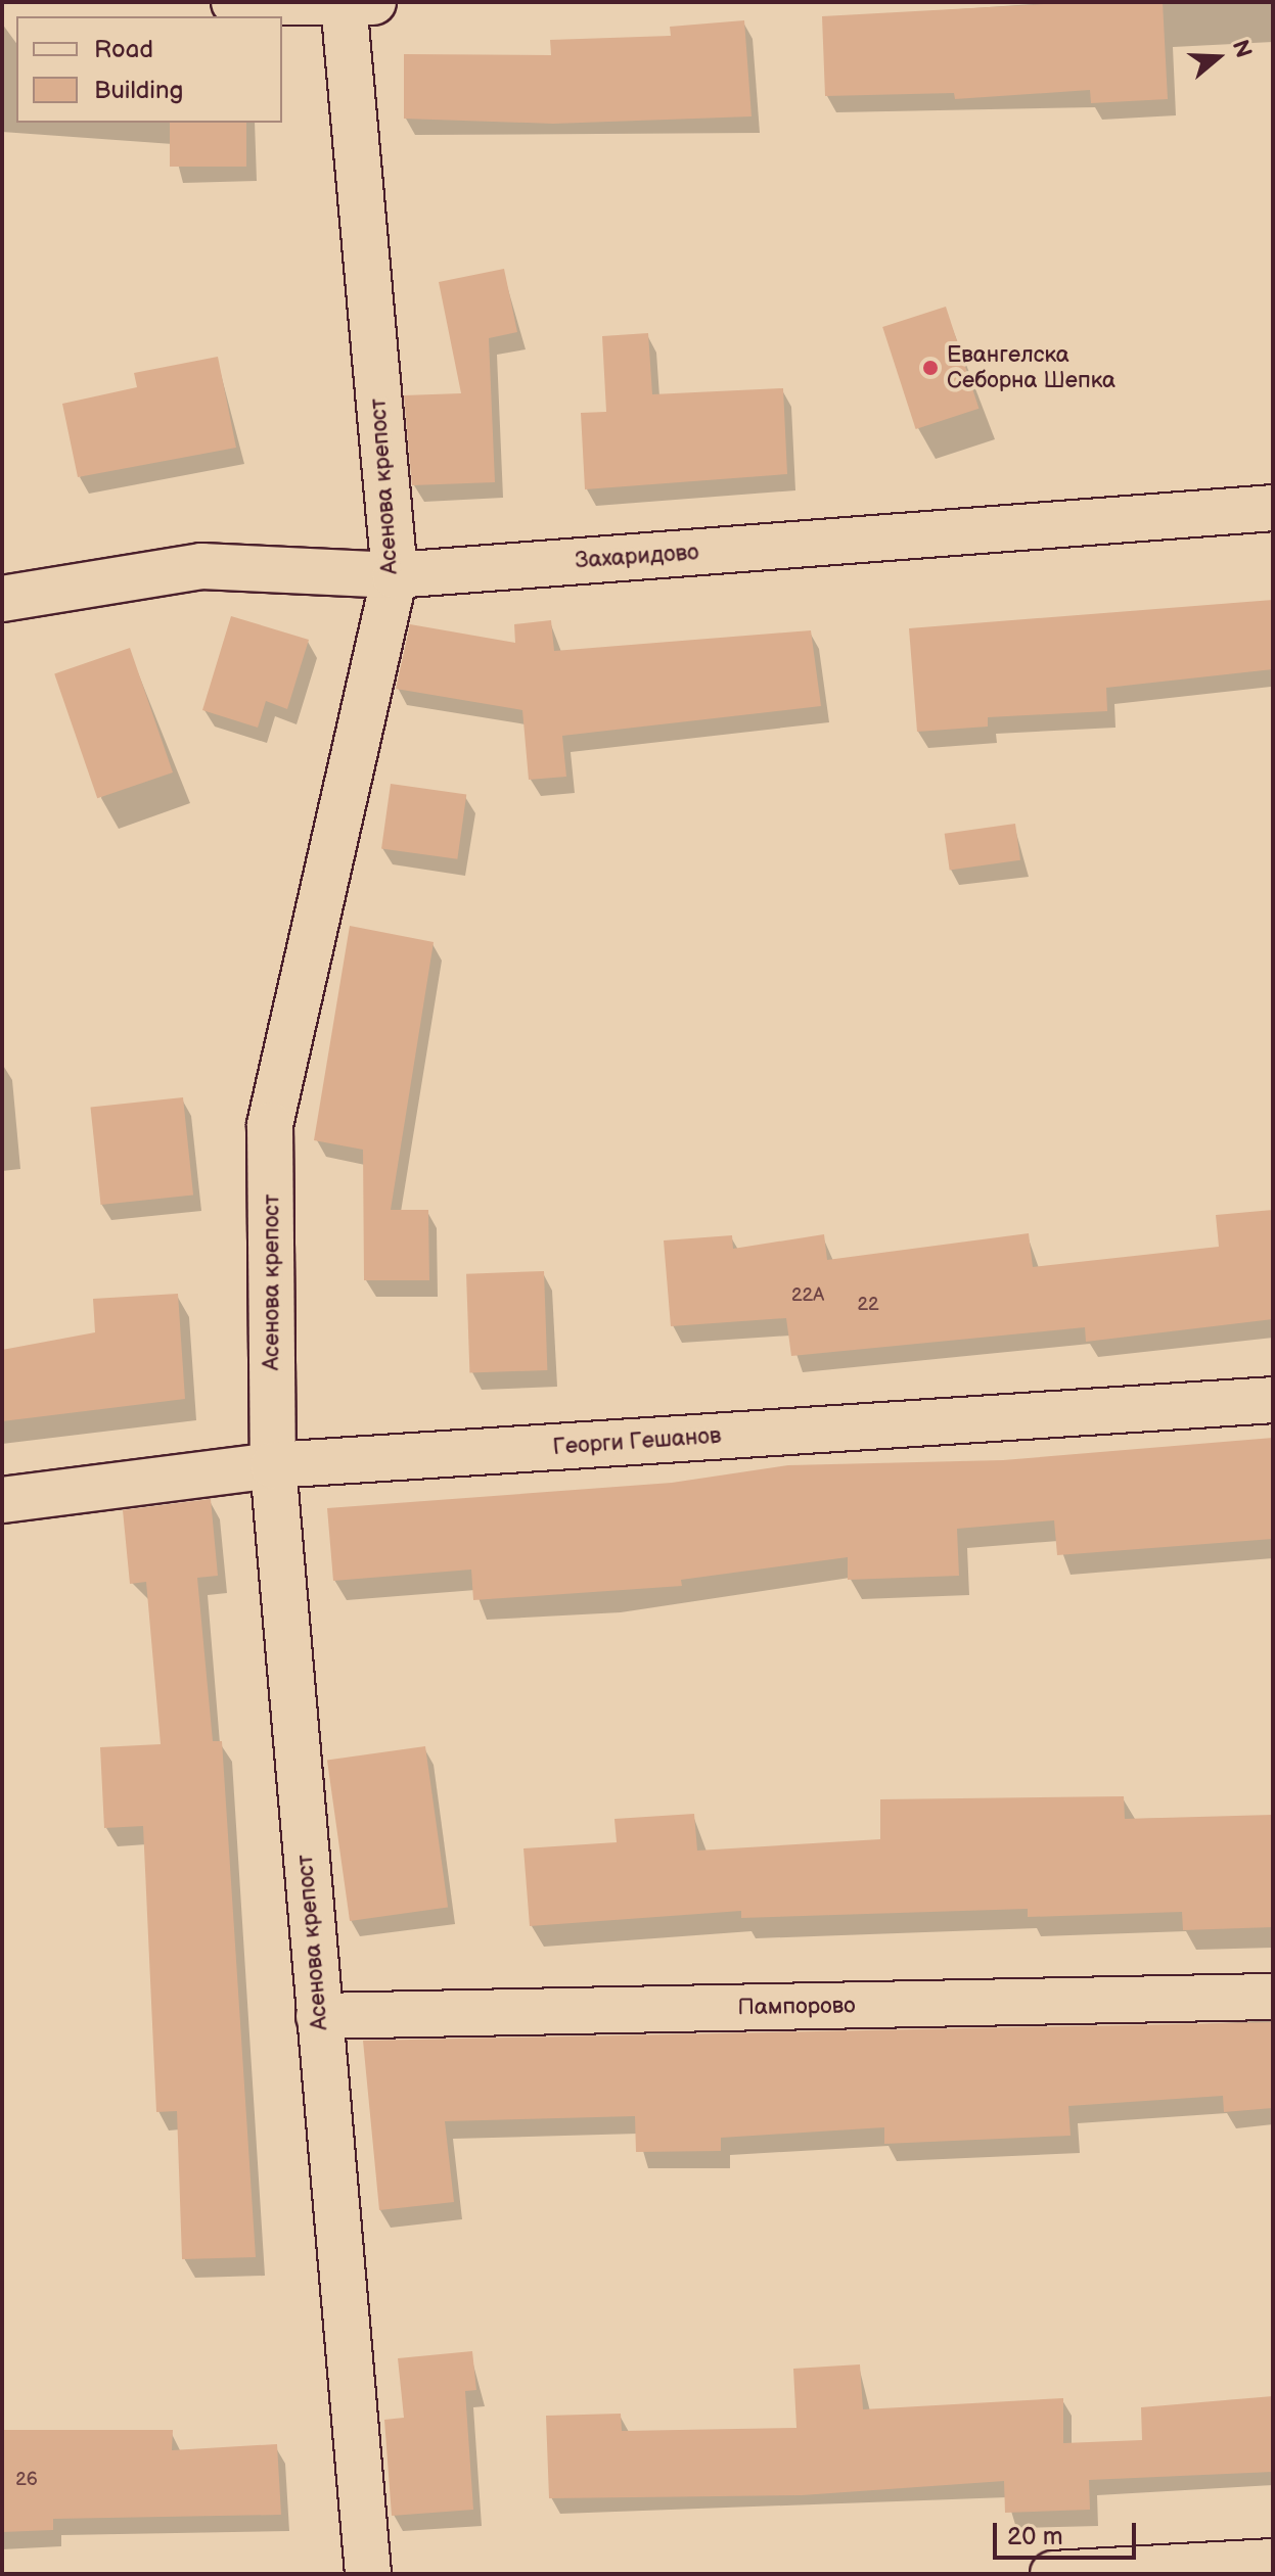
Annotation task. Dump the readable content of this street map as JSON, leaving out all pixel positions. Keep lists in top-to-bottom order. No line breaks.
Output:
{"streets":{"street":["Асенова крепост","Захаридово","Георги Гешанов","Пампорово"]},"crossings":[["Асенова крепост","Захаридово"],["Асенова крепост","Георги Гешанов"],["Асенова крепост","Пампорово"]],"places":["Евангелска Себорна Шепка"],"house_numbers":["22А","22","26"],"legend":["Road","Building"],"scale_bar":"20 m","north":"right"}
